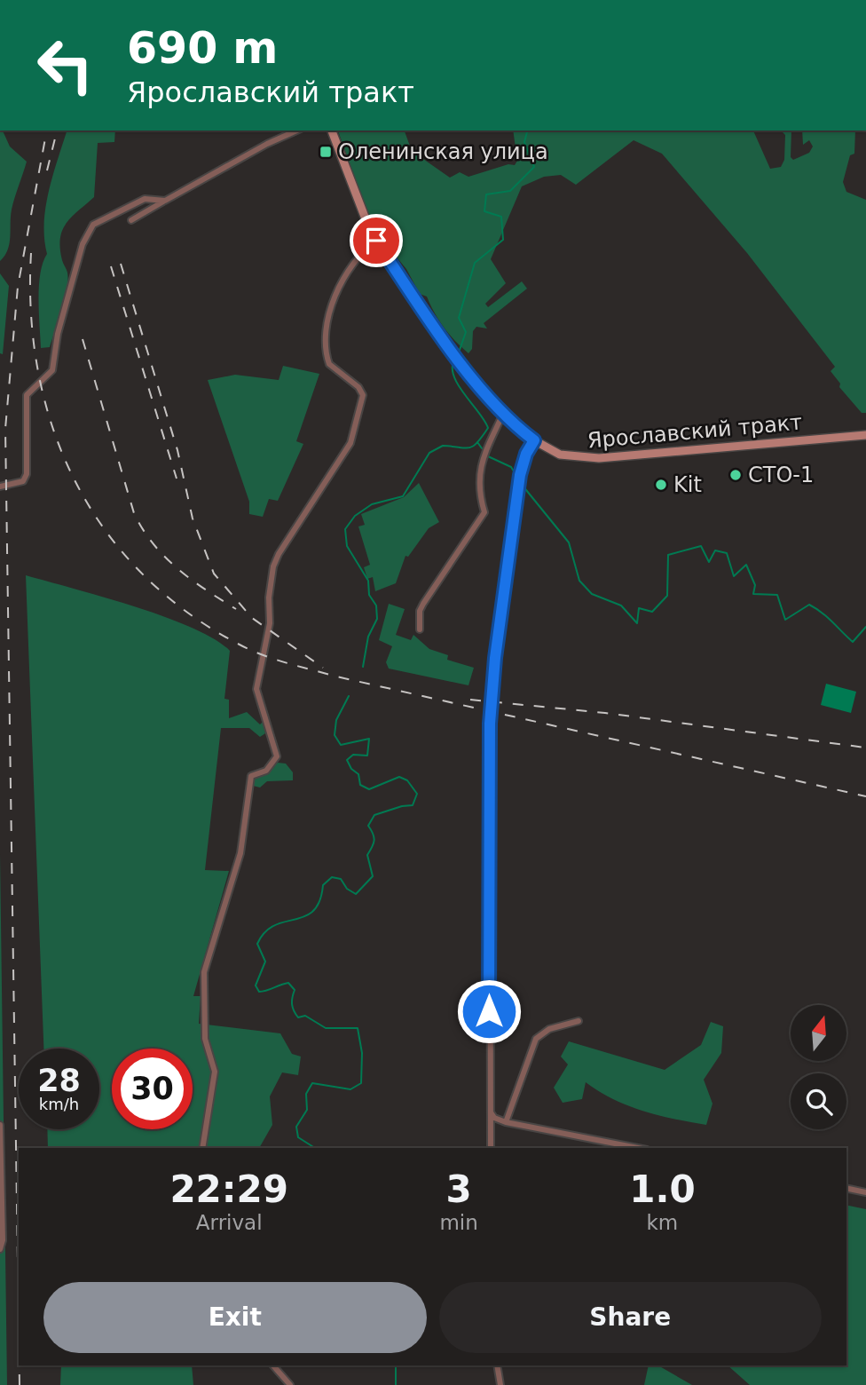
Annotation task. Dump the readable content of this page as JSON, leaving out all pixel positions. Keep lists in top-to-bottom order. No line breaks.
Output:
{"streets":{"street":["Ярославский тракт"]},"places":{"transit":["Оленинская улица"],"other":["СТО-1","Kit"]},"north":"top","page":{"turn":["690 m","Ярославский тракт"],"speed":"28 km/h","limit":"30","eta":["22:29","Arrival","3","min","1.0","km"],"buttons":["Exit","Share"]}}
